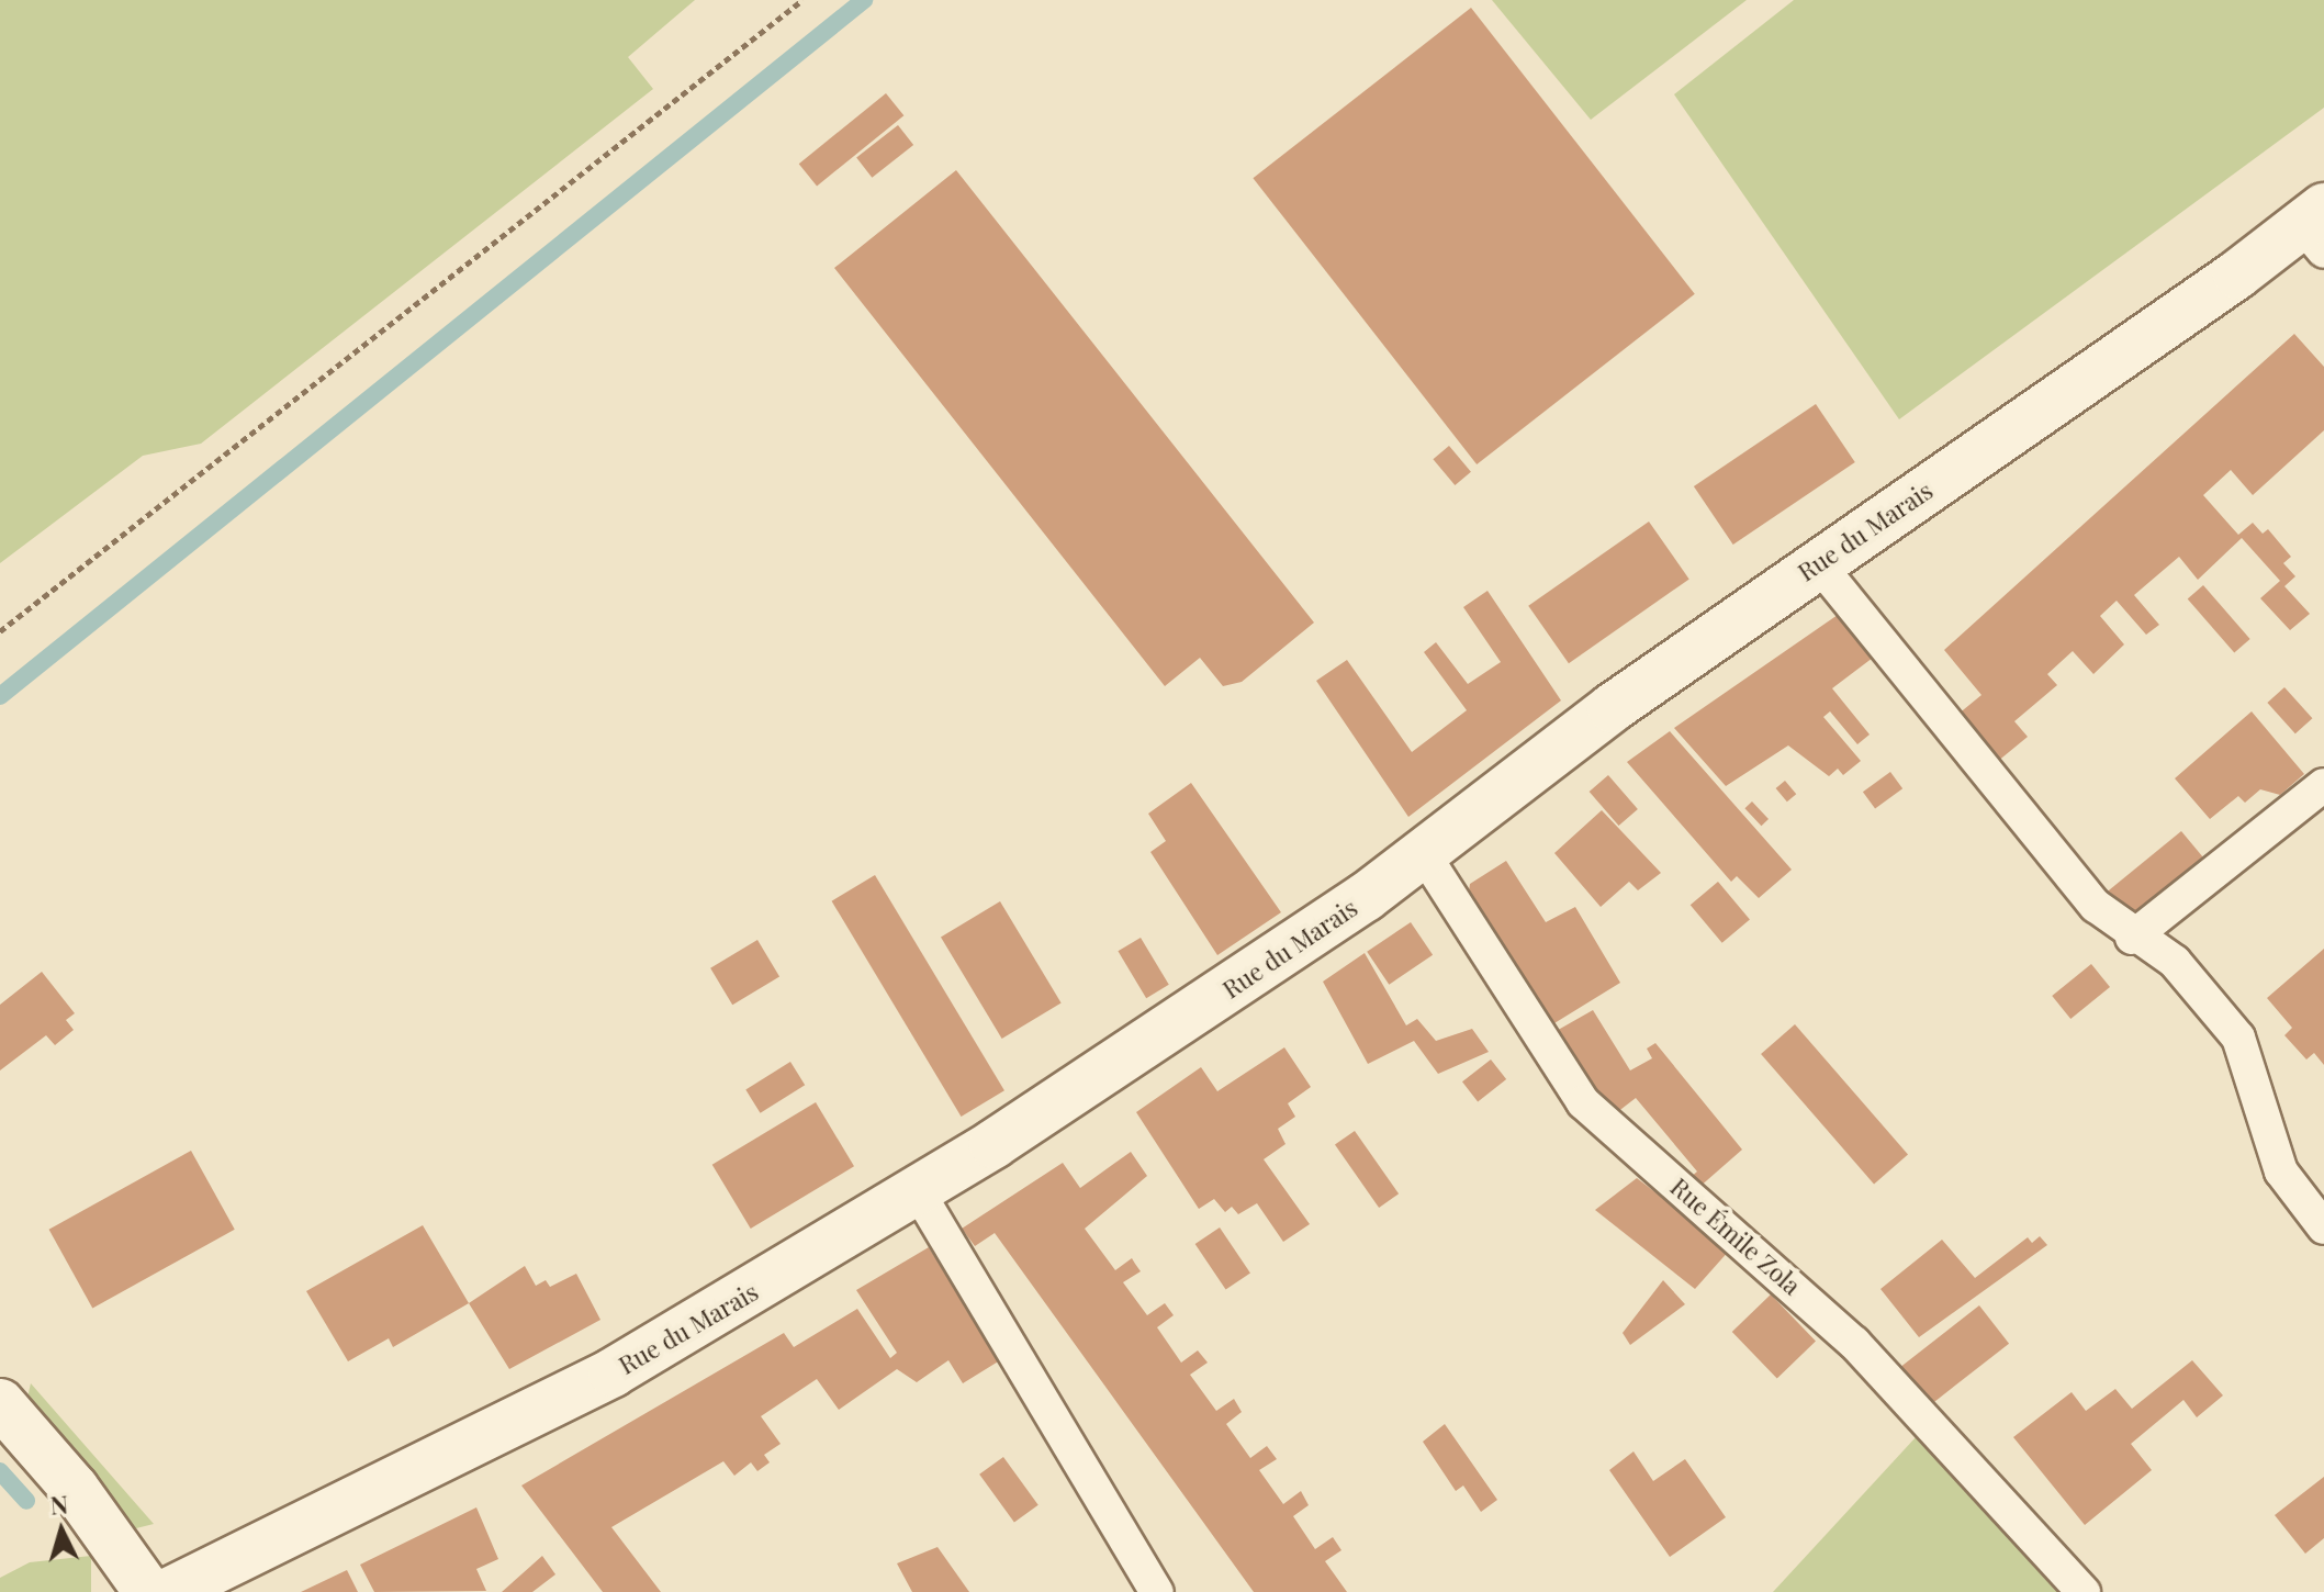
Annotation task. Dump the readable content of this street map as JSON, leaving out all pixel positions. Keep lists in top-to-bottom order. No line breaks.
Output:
{"streets":{"street":["Rue du Marais"],"lane":["Rue Émile Zola"]},"crossings":[["Rue du Marais","Rue Émile Zola"]],"north":"top"}
